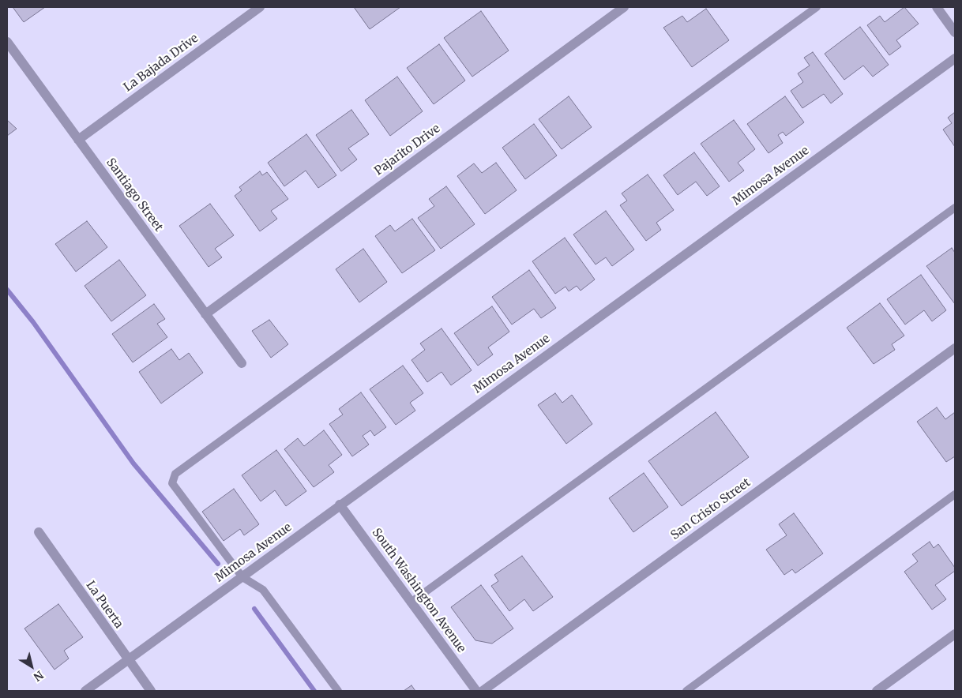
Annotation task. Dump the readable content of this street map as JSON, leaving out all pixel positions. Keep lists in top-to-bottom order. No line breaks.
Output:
{"streets":{"street":["La Bajada Drive","Pajarito Drive","Mimosa Avenue","Santiago Street","San Cristo Street","South Washington Avenue","La Puerta"]},"crossings":[["La Bajada Drive","Santiago Street"],["Pajarito Drive","Santiago Street"],["Mimosa Avenue","South Washington Avenue"],["Mimosa Avenue","La Puerta"]],"north":"bottom right"}
